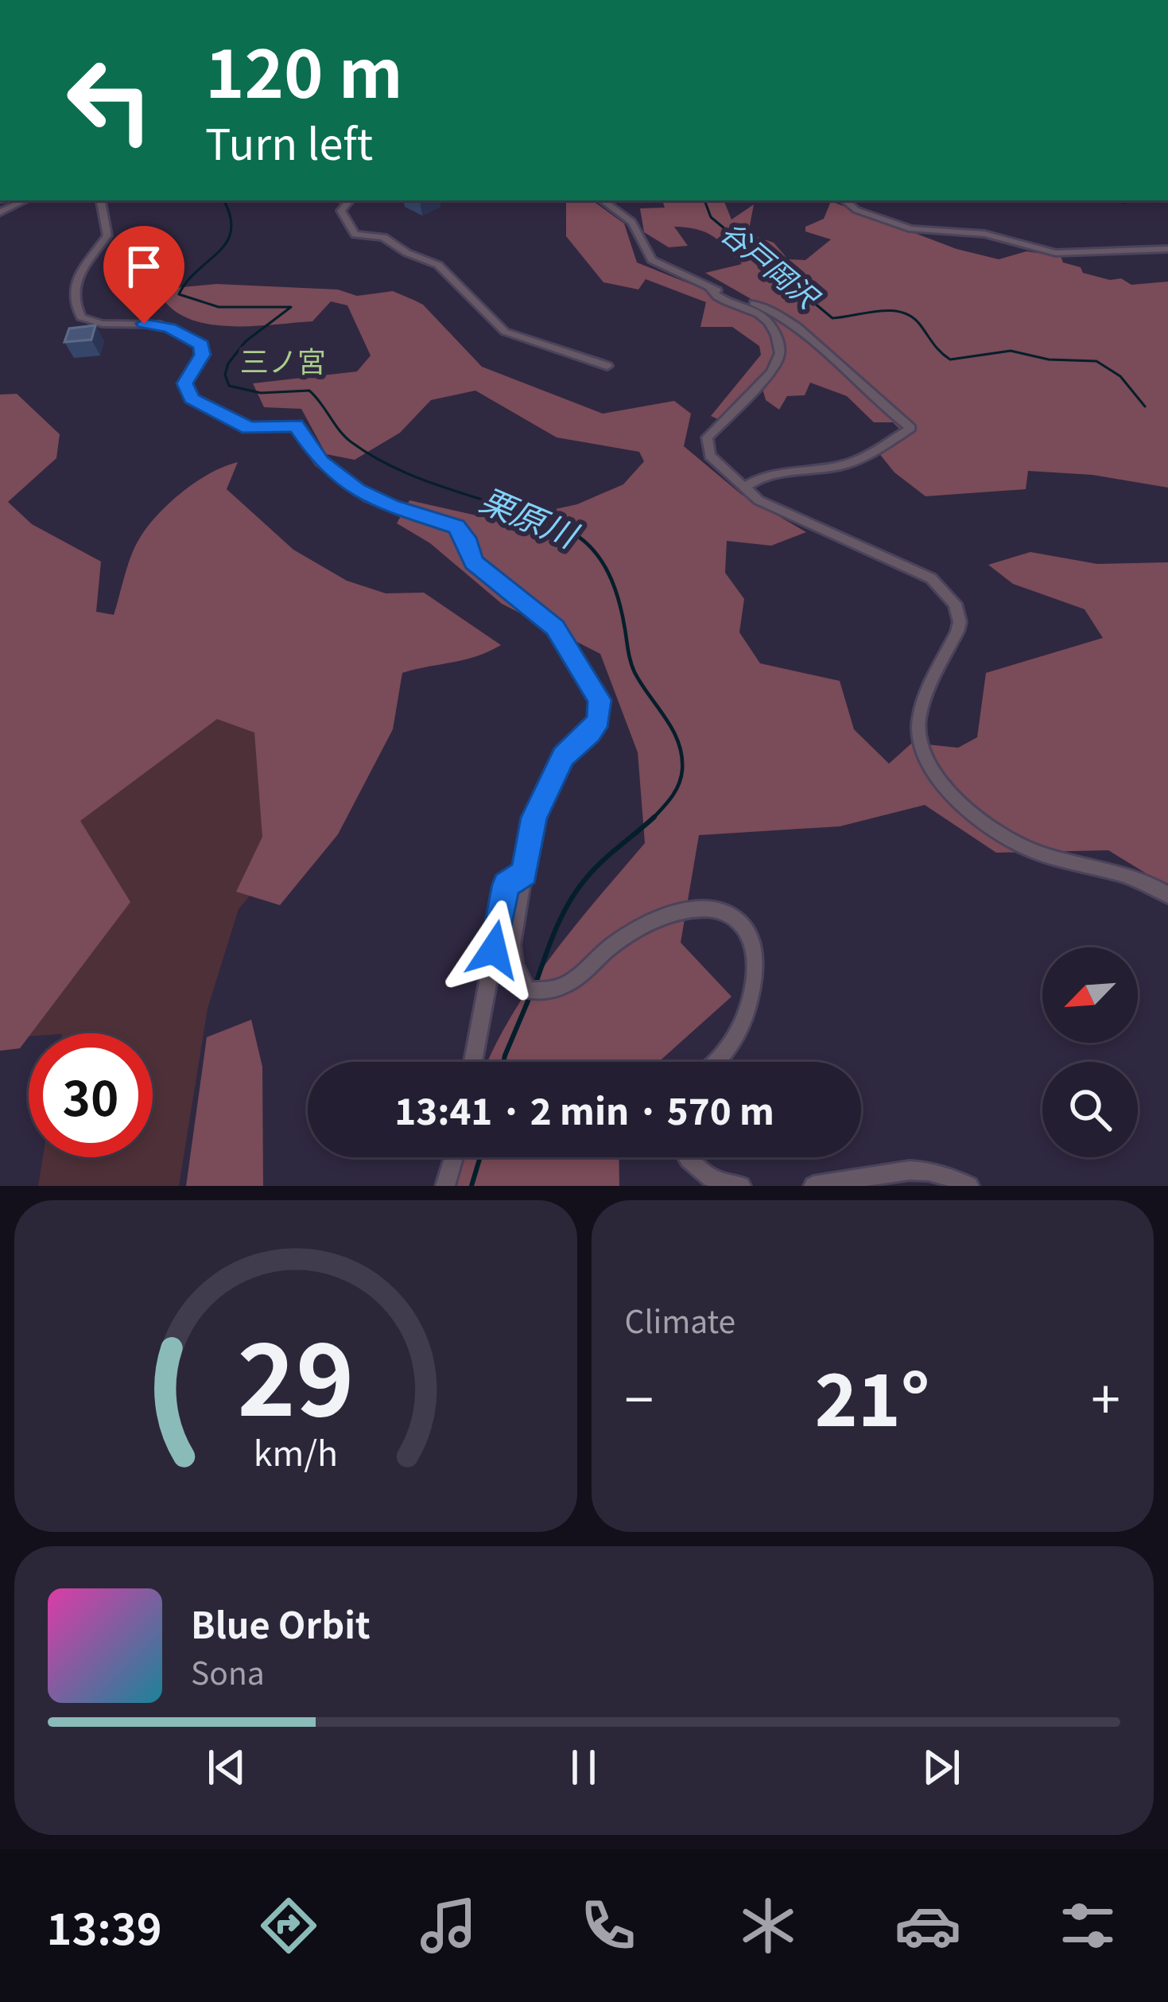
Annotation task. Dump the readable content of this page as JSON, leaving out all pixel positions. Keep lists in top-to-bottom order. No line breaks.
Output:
{"districts":["三ノ宮"],"water":["谷戸岡沢","栗原川"],"north":"bottom left","page":{"turn":["120 m","Turn left"],"limit":"30","trip":"13:41 · 2 min · 570 m","tile":"Climate","heat":["−","21°","+"],"song":["Blue Orbit","Sona"],"tabs":"13:39","gauge":["29","km/h"]}}
